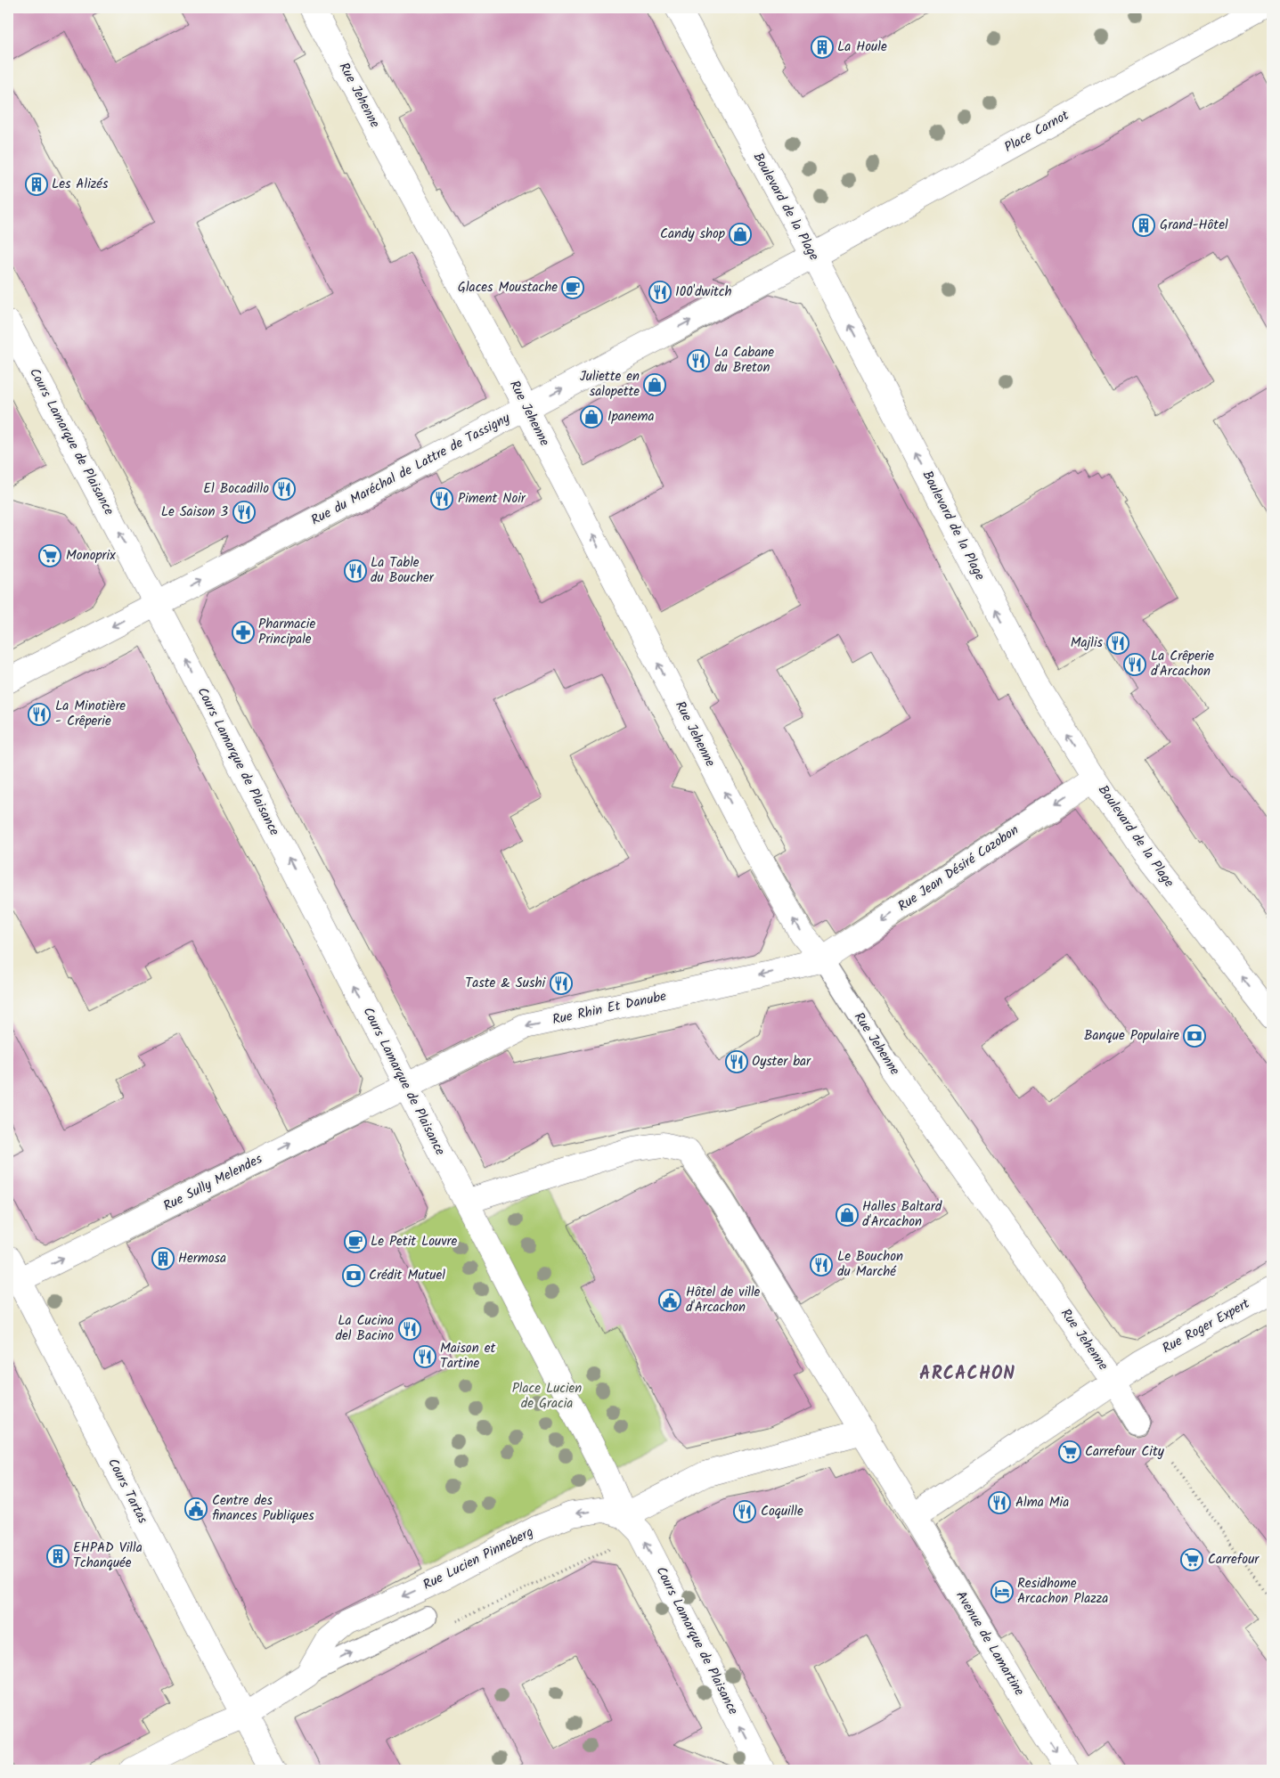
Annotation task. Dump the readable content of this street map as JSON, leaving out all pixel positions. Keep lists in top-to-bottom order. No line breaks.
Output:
{"streets":{"street":["Rue Jehenne","Place Carnot","Boulevard de la Plage","Cours Lamarque de Plaisance","Rue du Maréchal de Lattre de Tassigny","Rue Jean Désiré Cazobon","Rue Rhin Et Danube","Rue Sully Melendes","Rue Roger Expert","Cours Tartas","Rue Lucien Pinneberg","Avenue de Lamartine"]},"crossings":[["Rue Jehenne","Rue du Maréchal de Lattre de Tassigny"],["Rue Jehenne","Rue Jean Désiré Cazobon"],["Rue Jehenne","Rue Rhin Et Danube"],["Rue Jehenne","Rue Roger Expert"],["Place Carnot","Boulevard de la Plage"],["Place Carnot","Rue du Maréchal de Lattre de Tassigny"],["Boulevard de la Plage","Rue du Maréchal de Lattre de Tassigny"],["Boulevard de la Plage","Rue Jean Désiré Cazobon"],["Cours Lamarque de Plaisance","Rue du Maréchal de Lattre de Tassigny"],["Cours Lamarque de Plaisance","Rue Rhin Et Danube"],["Cours Lamarque de Plaisance","Rue Sully Melendes"],["Cours Lamarque de Plaisance","Rue Lucien Pinneberg"],["Cours Lamarque de Plaisance","Avenue de Lamartine"],["Rue Jean Désiré Cazobon","Rue Rhin Et Danube"],["Rue Rhin Et Danube","Rue Sully Melendes"],["Rue Sully Melendes","Cours Tartas"],["Rue Roger Expert","Avenue de Lamartine"],["Cours Tartas","Rue Lucien Pinneberg"]],"one_way":["Rue Jehenne","Boulevard de la Plage","Cours Lamarque de Plaisance","Rue Jean Désiré Cazobon","Rue Rhin Et Danube","Rue Sully Melendes","Rue Lucien Pinneberg"],"districts":["ARCACHON"],"parks":["Place Lucien de Gracia"],"places":{"building":["La Houle","Les Alizés","Grand-Hôtel","Hermosa","EHPAD Villa Tchanquée"],"shop":["Candy shop","Juliette en salopette","Ipanema","Halles Baltard d'Arcachon"],"cafe":["Glaces Moustache","Le Petit Louvre"],"restaurant":["100'dwitch","La Cabane du Breton","El Bocadillo","Piment Noir","Le Saison 3","La Table du Boucher","Majlis","La Crêperie d'Arcachon","La Minotière - Crêperie","Taste & Sushi","Oyster bar","Le Bouchon du Marché","La Cucina del Bacino","Maison et Tartine","Alma Mia","Coquille"],"supermarket":["Monoprix","Carrefour City","Carrefour"],"pharmacy":["Pharmacie Principale"],"bank":["Banque Populaire","Crédit Mutuel"],"public building":["Hôtel de ville d'Arcachon","Centre des finances Publiques"],"hotel":["Residhome Arcachon Plazza"]}}
